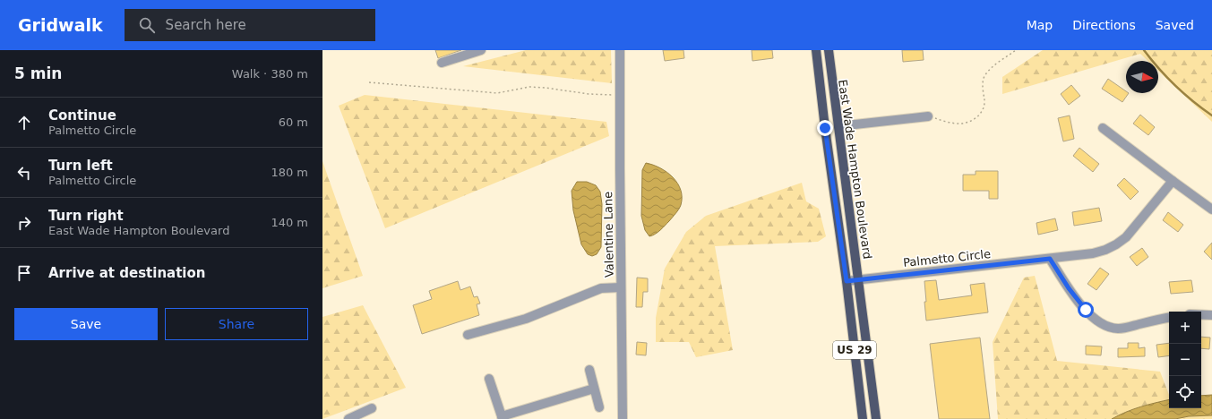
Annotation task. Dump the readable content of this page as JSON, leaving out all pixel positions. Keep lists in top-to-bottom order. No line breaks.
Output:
{"streets":{"main road":["East Wade Hampton Boulevard","US 29"],"street":["Valentine Lane","Palmetto Circle"]},"crossings":[["East Wade Hampton Boulevard","Palmetto Circle"]],"north":"right","page":{"header":"Gridwalk","search":"Search here","nav":["Map","Directions","Saved"],"heading":["5 min","Walk · 380 m"],"list":[["Continue","Palmetto Circle","60 m"],["Turn left","Palmetto Circle","180 m"],["Turn right","East Wade Hampton Boulevard","140 m"],"Arrive at destination"],"buttons":["Save","Share"],"map_buttons":["+","−"]}}
